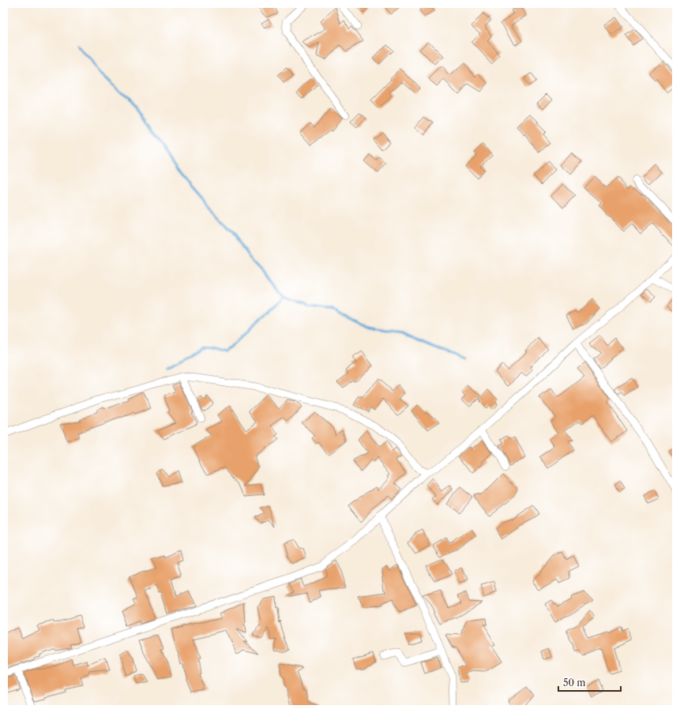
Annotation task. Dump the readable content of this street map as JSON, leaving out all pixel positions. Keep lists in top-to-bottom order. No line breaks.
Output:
{"scale_bar":"50 m"}
